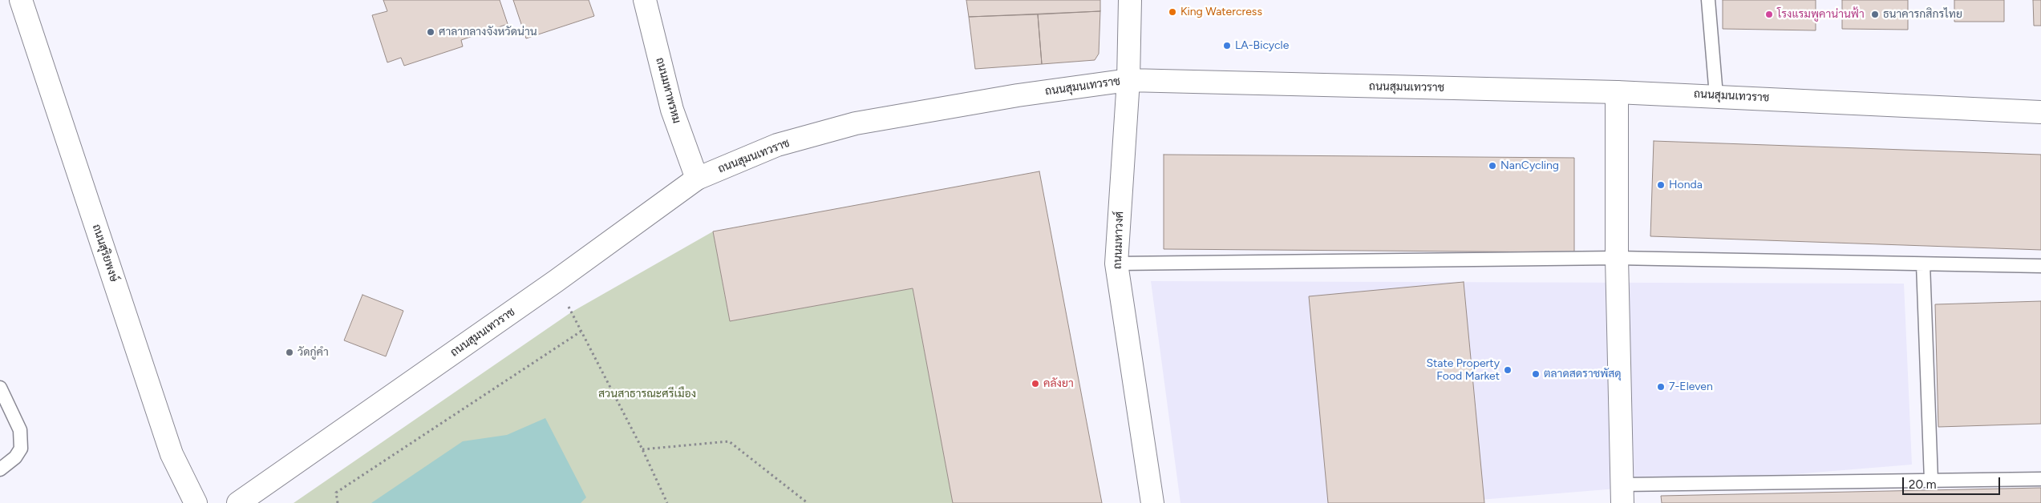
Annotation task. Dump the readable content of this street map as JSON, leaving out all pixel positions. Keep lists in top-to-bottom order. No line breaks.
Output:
{"streets":{"street":["ถนนสุมนเทวราช","ถนนมหาพรหม","ถนนมหาวงศ์","ถนนสุริยพงษ์"]},"crossings":[["ถนนสุมนเทวราช","ถนนมหาพรหม"],["ถนนสุมนเทวราช","ถนนมหาวงศ์"]],"parks":["สวนสาธารณะศรีเมือง"],"places":["King Watercress","โรงแรมพูคาน่านฟ้า","ธนาคารกสิกรไทย","ศาลากลางจังหวัดน่าน","LA-Bicycle","NanCycling","Honda","วัดกู่คำ","State Property Food Market","ตลาดสดราชพัสดุ","คลังยา","7-Eleven"],"scale_bar":"20 m"}
